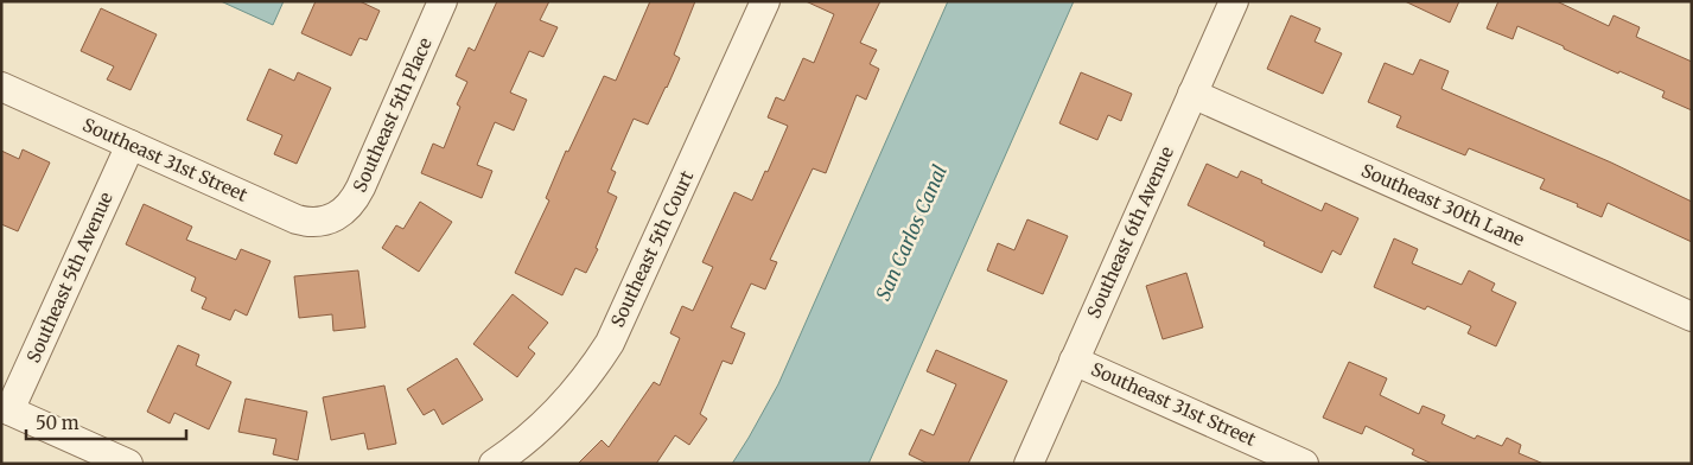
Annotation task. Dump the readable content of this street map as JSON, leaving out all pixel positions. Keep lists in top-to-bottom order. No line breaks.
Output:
{"streets":{"street":["Southeast 5th Place","Southeast 31st Street","Southeast 30th Lane","Southeast 6th Avenue","Southeast 5th Court","Southeast 5th Avenue"]},"crossings":[["Southeast 5th Place","Southeast 31st Street"],["Southeast 31st Street","Southeast 6th Avenue"],["Southeast 31st Street","Southeast 5th Avenue"],["Southeast 30th Lane","Southeast 6th Avenue"]],"water":["San Carlos Canal"],"scale_bar":"50 m"}
